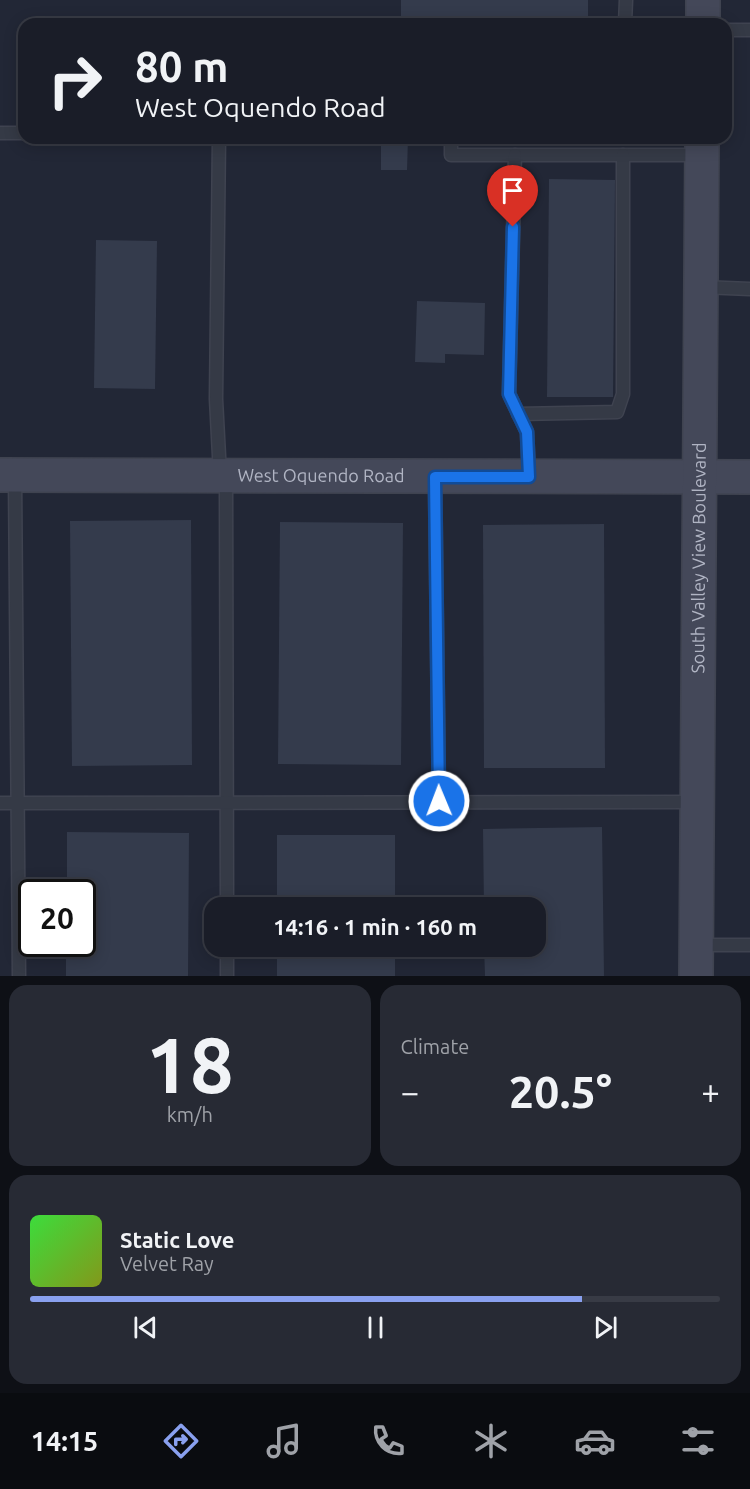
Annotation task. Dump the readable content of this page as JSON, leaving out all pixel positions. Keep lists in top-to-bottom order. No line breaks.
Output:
{"streets":{"main road":["West Oquendo Road","South Valley View Boulevard"]},"crossings":[["West Oquendo Road","South Valley View Boulevard"]],"page":{"turn":["80 m","West Oquendo Road"],"limit":"20","trip":"14:16 · 1 min · 160 m","tile":[["18","km/h"],"Climate"],"heat":["−","20.5°","+"],"song":["Static Love","Velvet Ray"],"tabs":"14:15"}}
